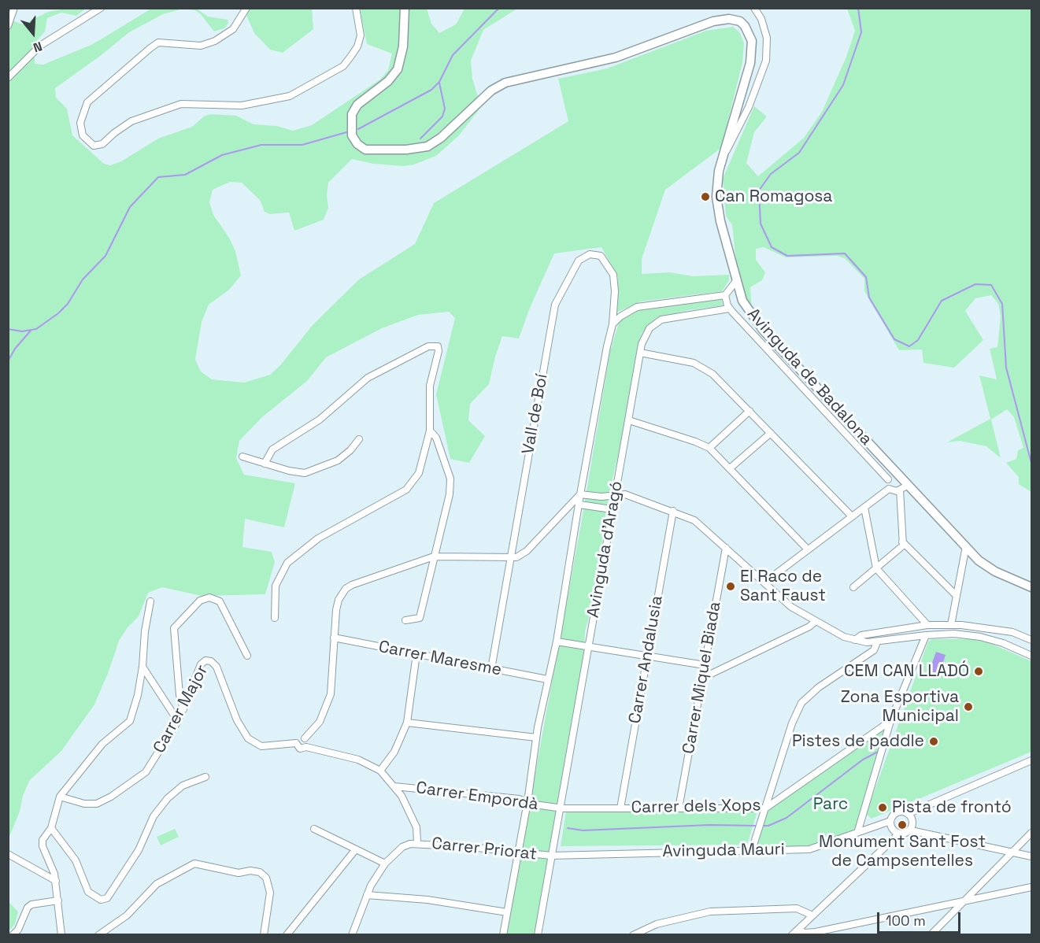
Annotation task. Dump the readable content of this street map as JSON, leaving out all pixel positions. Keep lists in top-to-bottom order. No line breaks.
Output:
{"streets":{"street":["Avinguda de Badalona","Vall de Boí","Avinguda d'Aragó","Carrer Maresme","Carrer Andalusia","Carrer Miquel Biada","Carrer Major","Carrer Empordà","Carrer dels Xops","Carrer Priorat","Avinguda Mauri"]},"crossings":[["Vall de Boí","Avinguda d'Aragó"],["Vall de Boí","Carrer Maresme"],["Avinguda d'Aragó","Carrer Maresme"],["Avinguda d'Aragó","Carrer Empordà"],["Avinguda d'Aragó","Carrer dels Xops"],["Avinguda d'Aragó","Carrer Priorat"],["Avinguda d'Aragó","Avinguda Mauri"],["Carrer Andalusia","Carrer dels Xops"],["Carrer Miquel Biada","Carrer dels Xops"],["Carrer Empordà","Carrer dels Xops"],["Carrer Priorat","Avinguda Mauri"]],"parks":["Parc"],"places":["Can Romagosa","El Raco de Sant Faust","CEM CAN LLADÓ","Zona Esportiva Municipal","Pistes de paddle","Pista de frontó","Monument Sant Fost de Campsentelles"],"scale_bar":"100 m","north":"bottom"}
